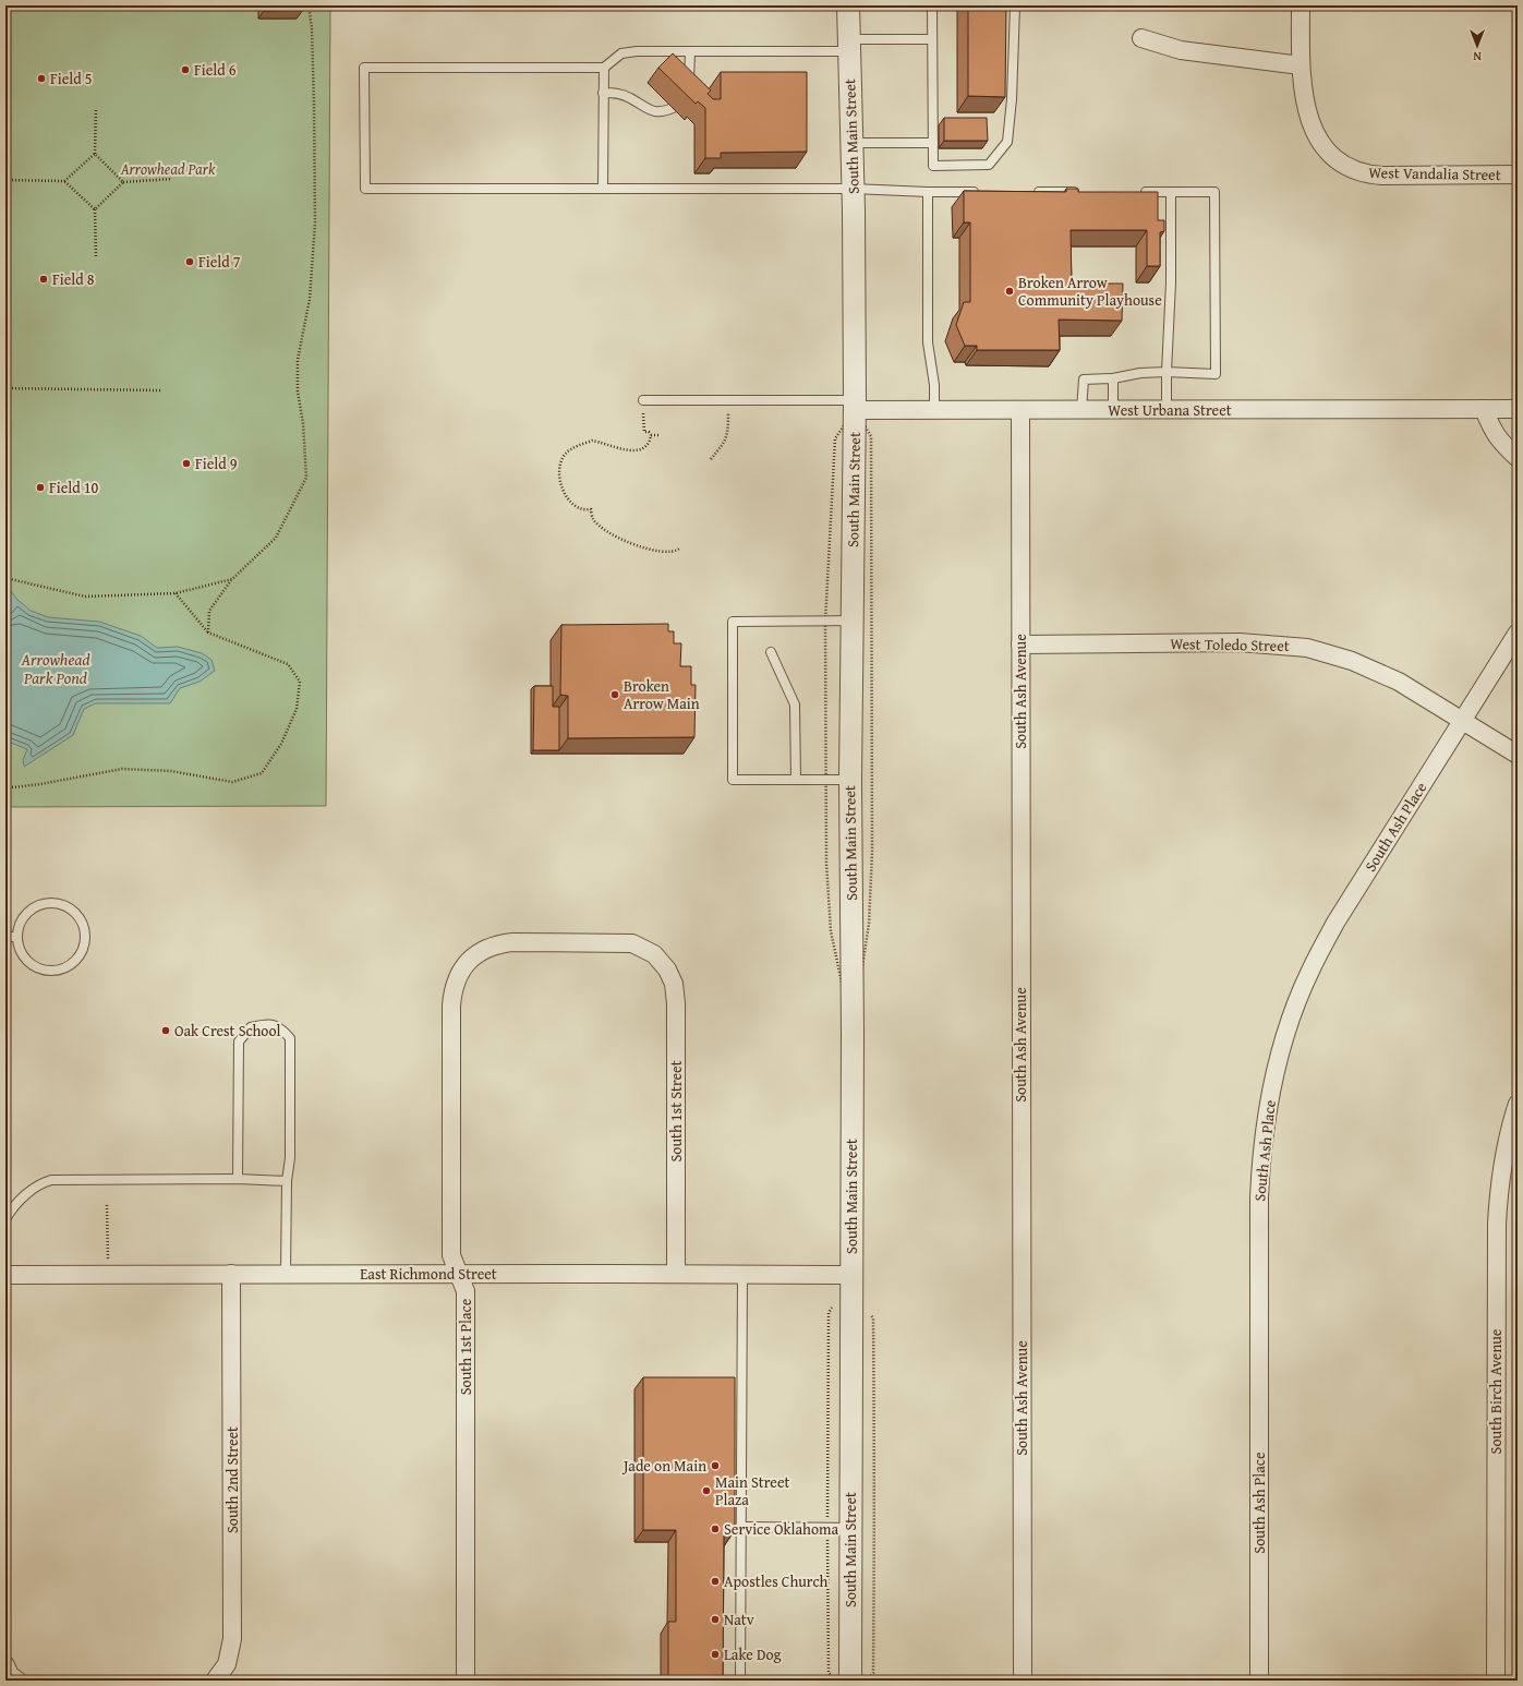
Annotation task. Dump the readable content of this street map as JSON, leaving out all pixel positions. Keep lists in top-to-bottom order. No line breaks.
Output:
{"streets":{"street":["South Main Street","West Vandalia Street","West Urbana Street","West Toledo Street","South Ash Avenue","South Ash Place","South 1st Street","East Richmond Street","South 1st Place","South Birch Avenue","South 2nd Street"]},"crossings":[["South Main Street","West Urbana Street"],["South Main Street","East Richmond Street"],["West Urbana Street","South Ash Avenue"],["West Toledo Street","South Ash Avenue"],["West Toledo Street","South Ash Place"],["South 1st Street","East Richmond Street"],["South 1st Street","South 1st Place"],["East Richmond Street","South 1st Place"],["East Richmond Street","South 2nd Street"]],"water":["Arrowhead Park Pond"],"parks":["Arrowhead Park"],"places":["Field 6","Field 5","Field 7","Field 8","Broken Arrow Community Playhouse","Field 9","Field 10","Broken Arrow Main","Oak Crest School","Jade on Main","Main Street Plaza","Service Oklahoma","Apostles Church","Natv","Lake Dog"],"north":"bottom"}
